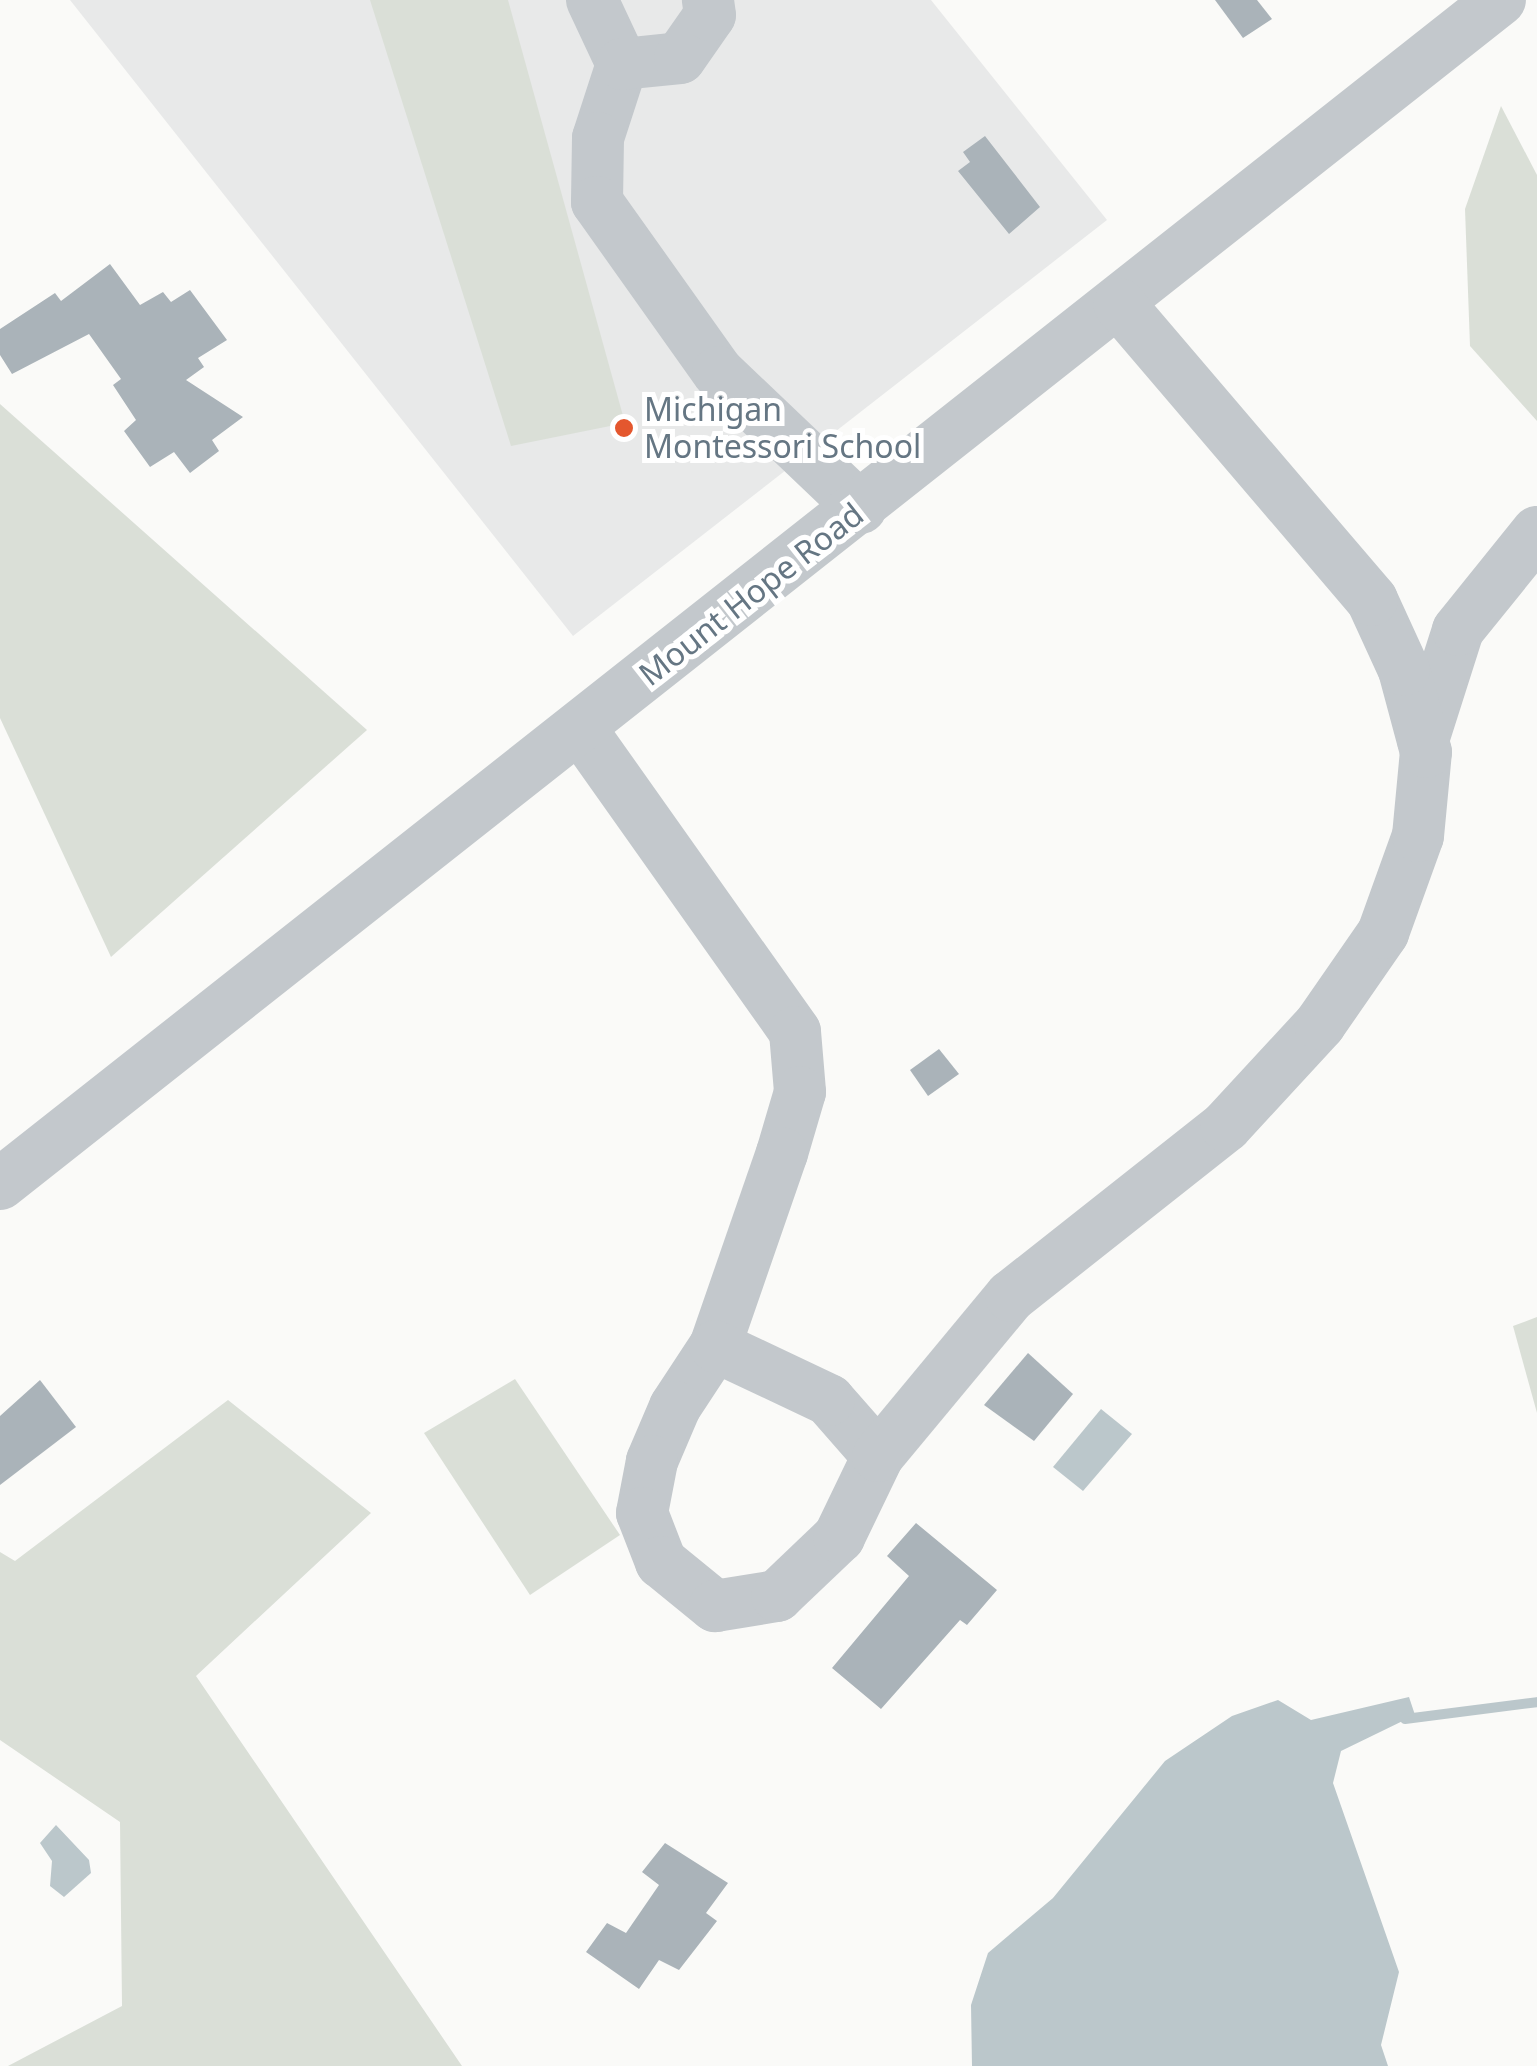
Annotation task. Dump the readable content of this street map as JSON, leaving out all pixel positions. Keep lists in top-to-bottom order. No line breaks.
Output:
{"streets":{"street":["Mount Hope Road"]},"places":["Michigan Montessori School"]}
